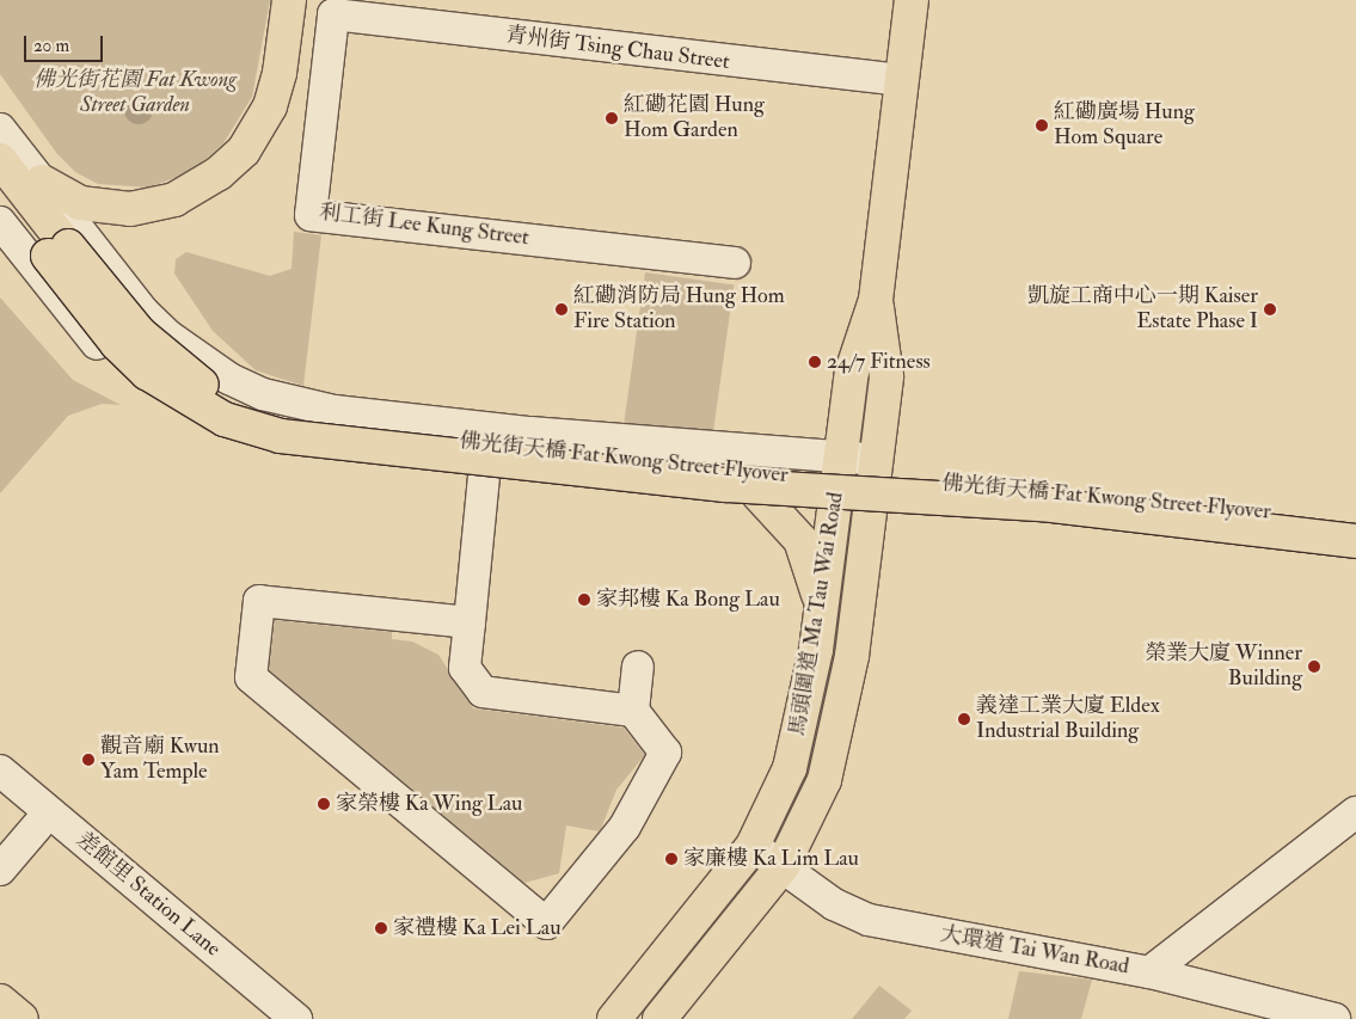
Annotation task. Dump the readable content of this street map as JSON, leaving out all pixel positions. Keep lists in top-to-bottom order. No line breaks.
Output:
{"streets":{"main road":["佛光街天橋 Fat Kwong Street Flyover","馬頭圍道 Ma Tau Wai Road"],"street":["青州街 Tsing Chau Street","利工街 Lee Kung Street","差館里 Station Lane","大環道 Tai Wan Road"]},"crossings":[["青州街 Tsing Chau Street","利工街 Lee Kung Street"],["青州街 Tsing Chau Street","馬頭圍道 Ma Tau Wai Road"],["馬頭圍道 Ma Tau Wai Road","大環道 Tai Wan Road"]],"parks":["佛光街花園 Fat Kwong Street Garden"],"places":["紅磡花園 Hung Hom Garden","紅磡廣場 Hung Hom Square","紅磡消防局 Hung Hom Fire Station","凱旋工商中心一期 Kaiser Estate Phase I","24/7 Fitness","家邦樓 Ka Bong Lau","榮業大廈 Winner Building","義達工業大廈 Eldex Industrial Building","觀音廟 Kwun Yam Temple","家榮樓 Ka Wing Lau","家廉樓 Ka Lim Lau","家禮樓 Ka Lei Lau"],"scale_bar":"20 m"}
